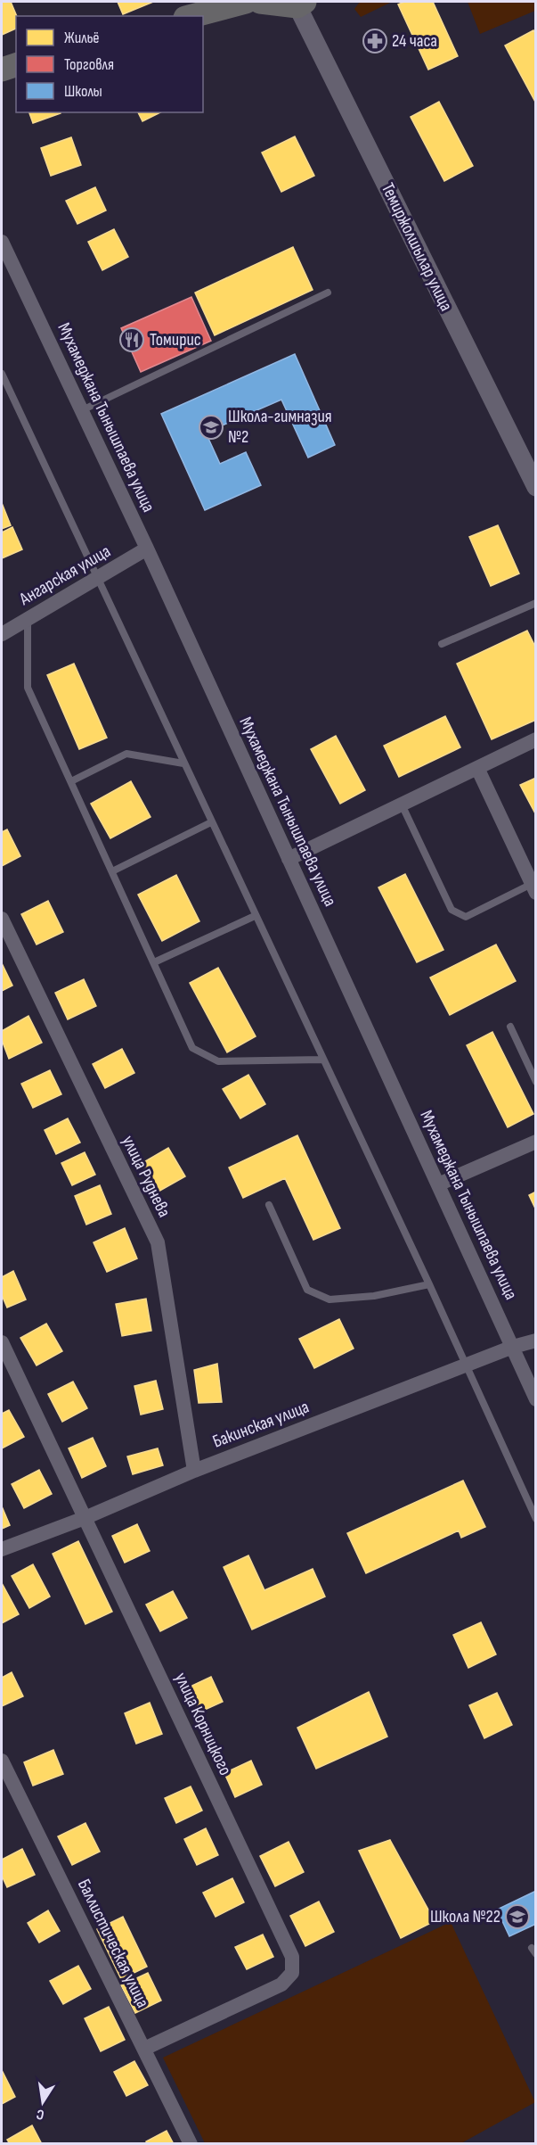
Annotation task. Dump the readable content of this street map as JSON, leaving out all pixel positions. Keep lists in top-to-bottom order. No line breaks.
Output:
{"streets":{"street":["Темиржолшылар улица","Мухамеджана Тынышпаева улица","Ангарская улица","улица Руднева","Бакинская улица","улица Корницкого","Баллистическая улица"]},"crossings":[["Мухамеджана Тынышпаева улица","Ангарская улица"],["Мухамеджана Тынышпаева улица","Бакинская улица"],["улица Руднева","Бакинская улица"],["Бакинская улица","улица Корницкого"],["улица Корницкого","Баллистическая улица"]],"places":{"pharmacy":["24 часа"],"restaurant":["Томирис"],"school or university":["Школа-гимназия №2","Школа №22"]},"legend":["Жильё","Торговля","Школы"],"north":"bottom"}
